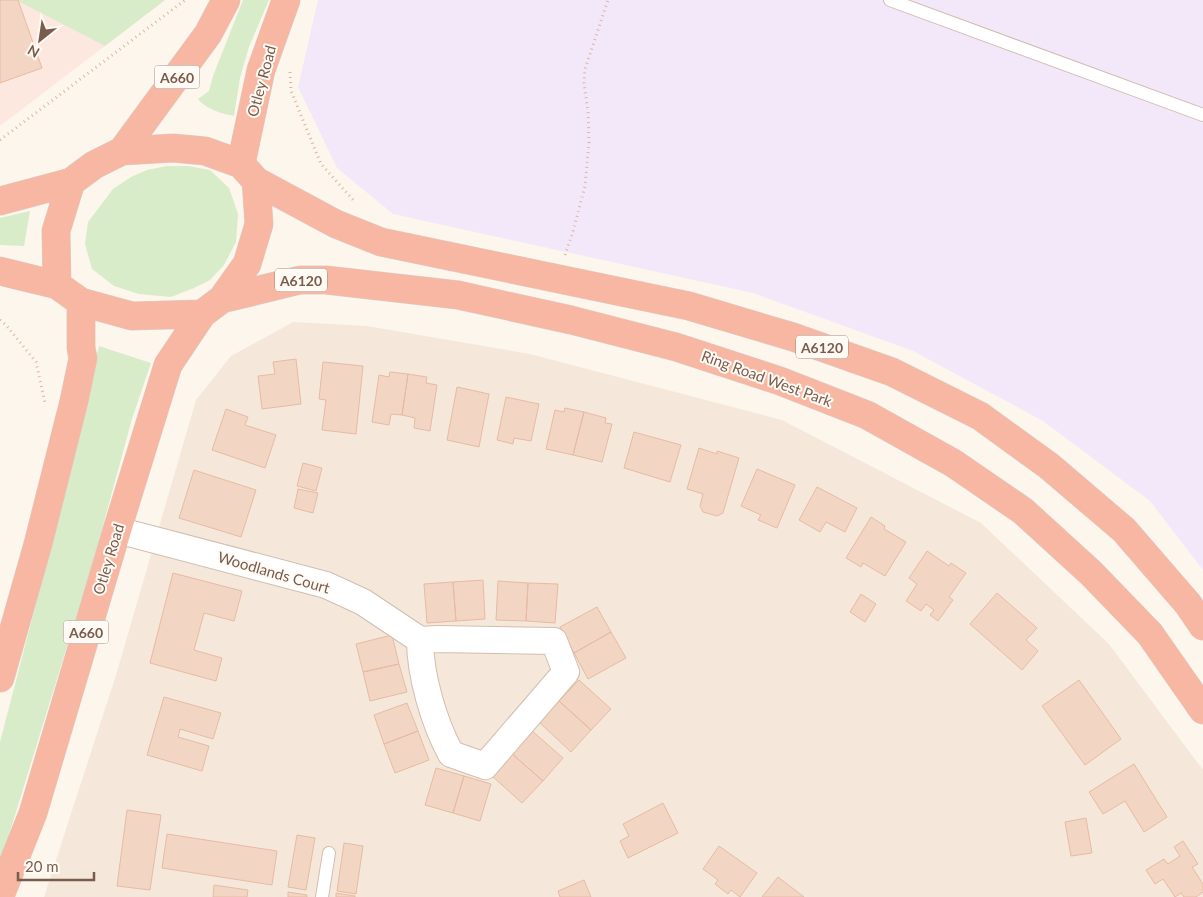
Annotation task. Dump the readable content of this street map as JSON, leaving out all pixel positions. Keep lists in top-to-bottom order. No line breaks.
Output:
{"streets":{"highway":["A660","Otley Road","A6120","Ring Road West Park"],"street":["Woodlands Court"]},"crossings":[["A660","A6120"],["Otley Road","A6120"],["Otley Road","Ring Road West Park"],["Otley Road","Woodlands Court"],["A6120","Ring Road West Park"]],"scale_bar":"20 m","north":"bottom left"}
